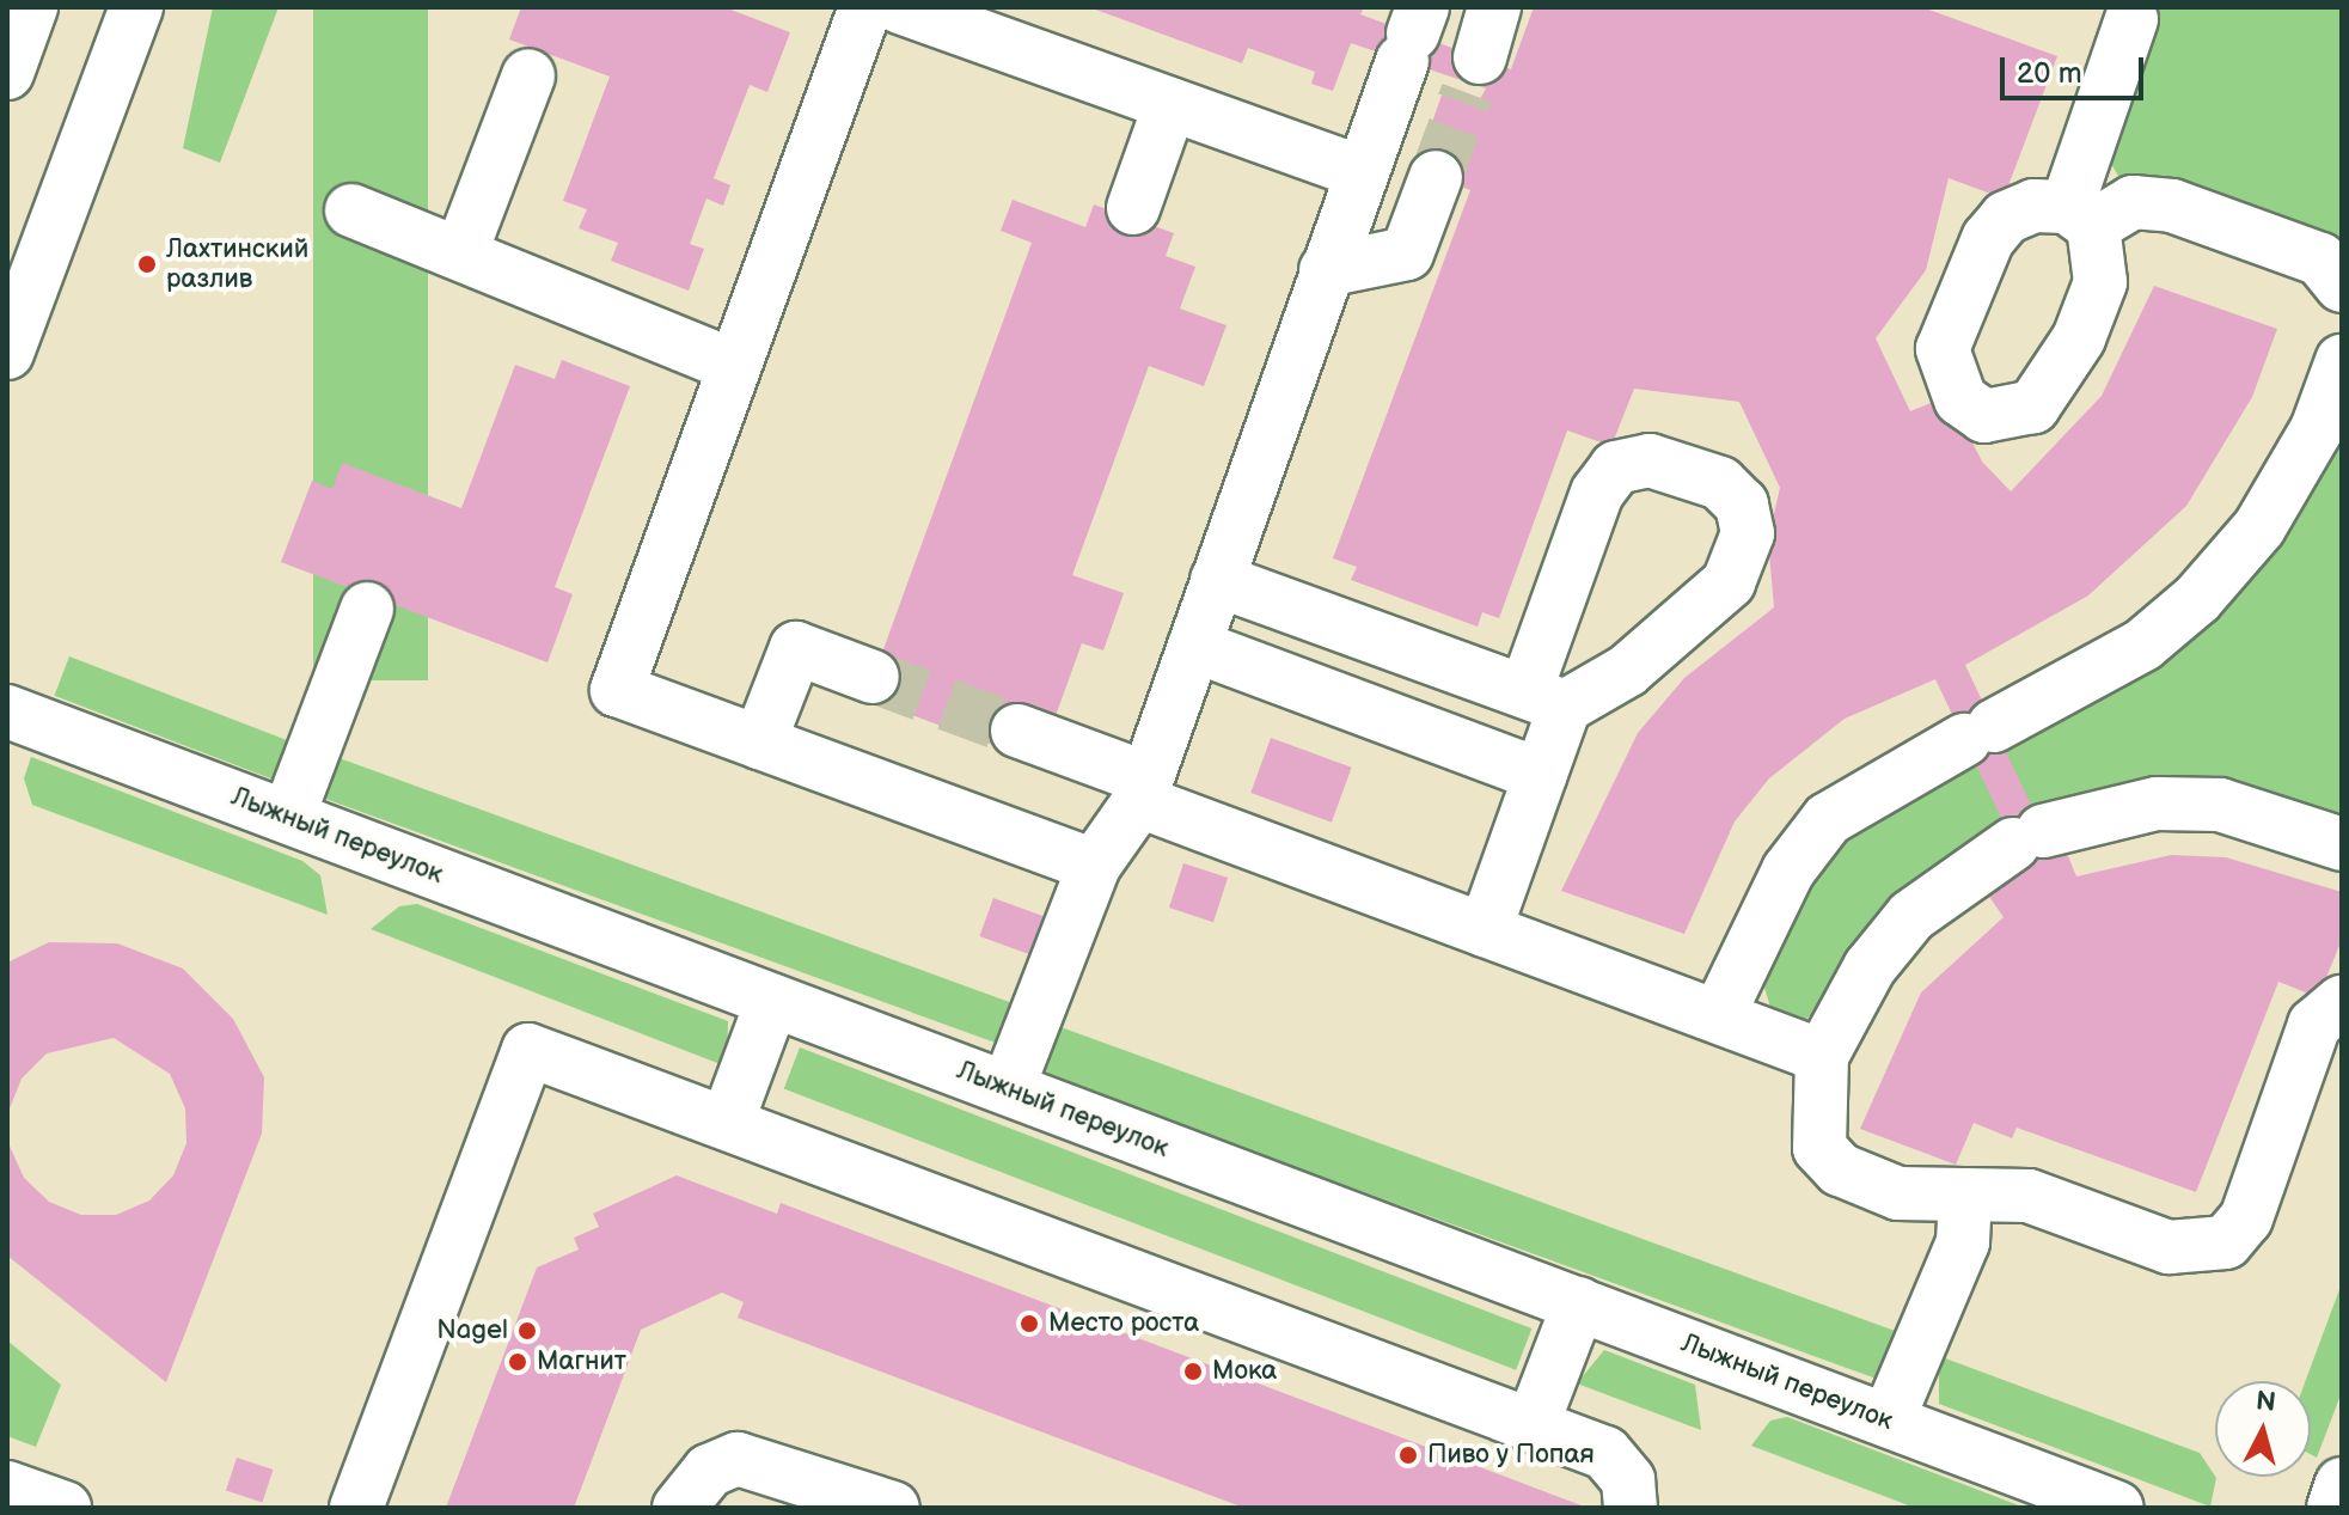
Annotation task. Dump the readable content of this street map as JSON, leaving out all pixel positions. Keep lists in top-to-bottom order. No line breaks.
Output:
{"streets":{"street":["Лыжный переулок"]},"places":["Лахтинский разлив","Место роста","Nagel","Магнит","Мока","Пиво у Попая"],"scale_bar":"20 m","north":"top"}
